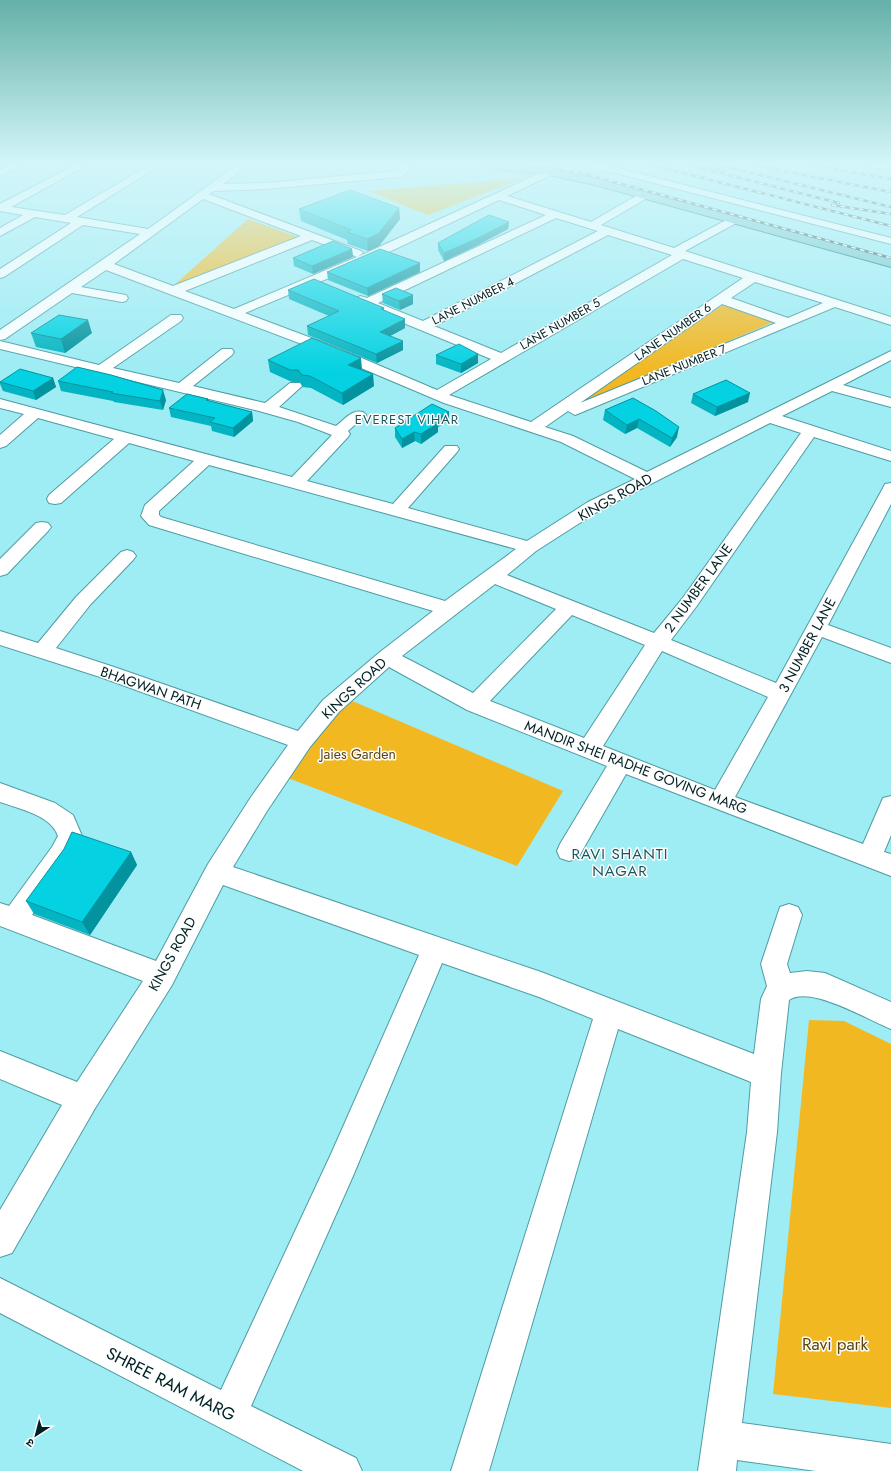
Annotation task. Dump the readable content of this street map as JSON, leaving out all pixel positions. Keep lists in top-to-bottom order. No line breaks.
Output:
{"streets":{"street":["LANE NUMBER 4","LANE NUMBER 5","LANE NUMBER 6","LANE NUMBER 7","KINGS ROAD","2 NUMBER LANE","3 NUMBER LANE","BHAGWAN PATH","MANDIR SHEI RADHE GOVING MARG","SHREE RAM MARG"]},"crossings":[["LANE NUMBER 6","LANE NUMBER 7"],["KINGS ROAD","BHAGWAN PATH"],["KINGS ROAD","MANDIR SHEI RADHE GOVING MARG"],["2 NUMBER LANE","MANDIR SHEI RADHE GOVING MARG"],["3 NUMBER LANE","MANDIR SHEI RADHE GOVING MARG"]],"districts":["EVEREST VIHAR","RAVI SHANTI NAGAR"],"parks":["Jaies Garden","Ravi park"],"north":"bottom left"}
